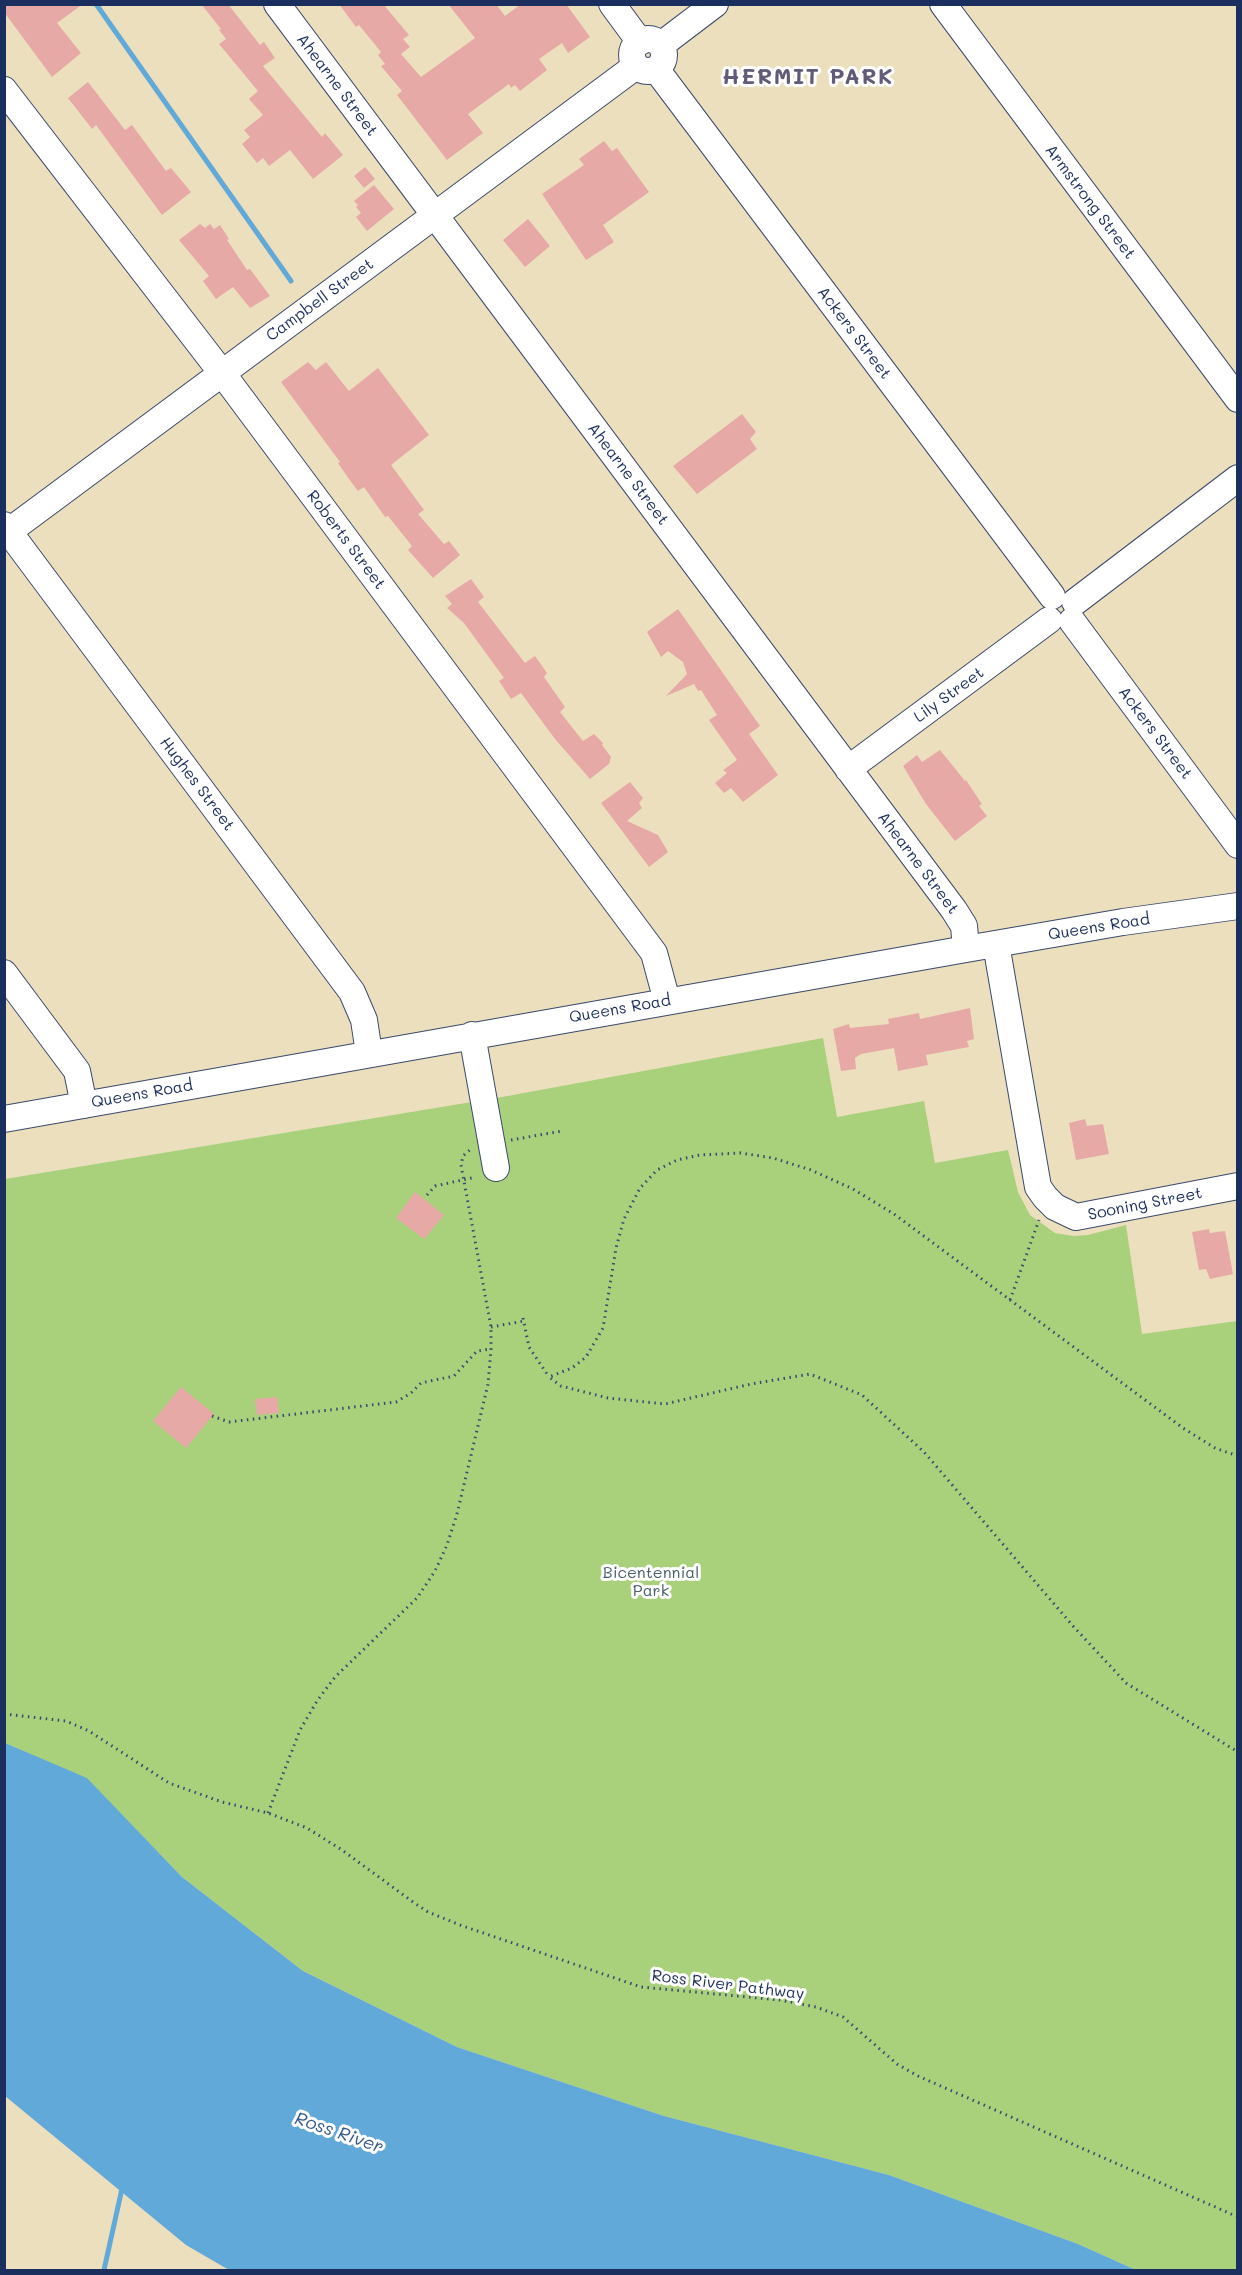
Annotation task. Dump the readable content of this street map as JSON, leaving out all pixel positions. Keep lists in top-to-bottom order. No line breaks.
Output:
{"streets":{"street":["Ahearne Street","Armstrong Street","Campbell Street","Ackers Street","Roberts Street","Lily Street","Hughes Street","Queens Road","Sooning Street"],"path":["Ross River Pathway"]},"crossings":[["Ahearne Street","Campbell Street"],["Ahearne Street","Lily Street"],["Ahearne Street","Queens Road"],["Campbell Street","Ackers Street"],["Campbell Street","Roberts Street"],["Campbell Street","Hughes Street"],["Ackers Street","Lily Street"],["Roberts Street","Queens Road"],["Hughes Street","Queens Road"]],"districts":["HERMIT PARK"],"water":["Ross River"],"parks":["Bicentennial Park"]}
